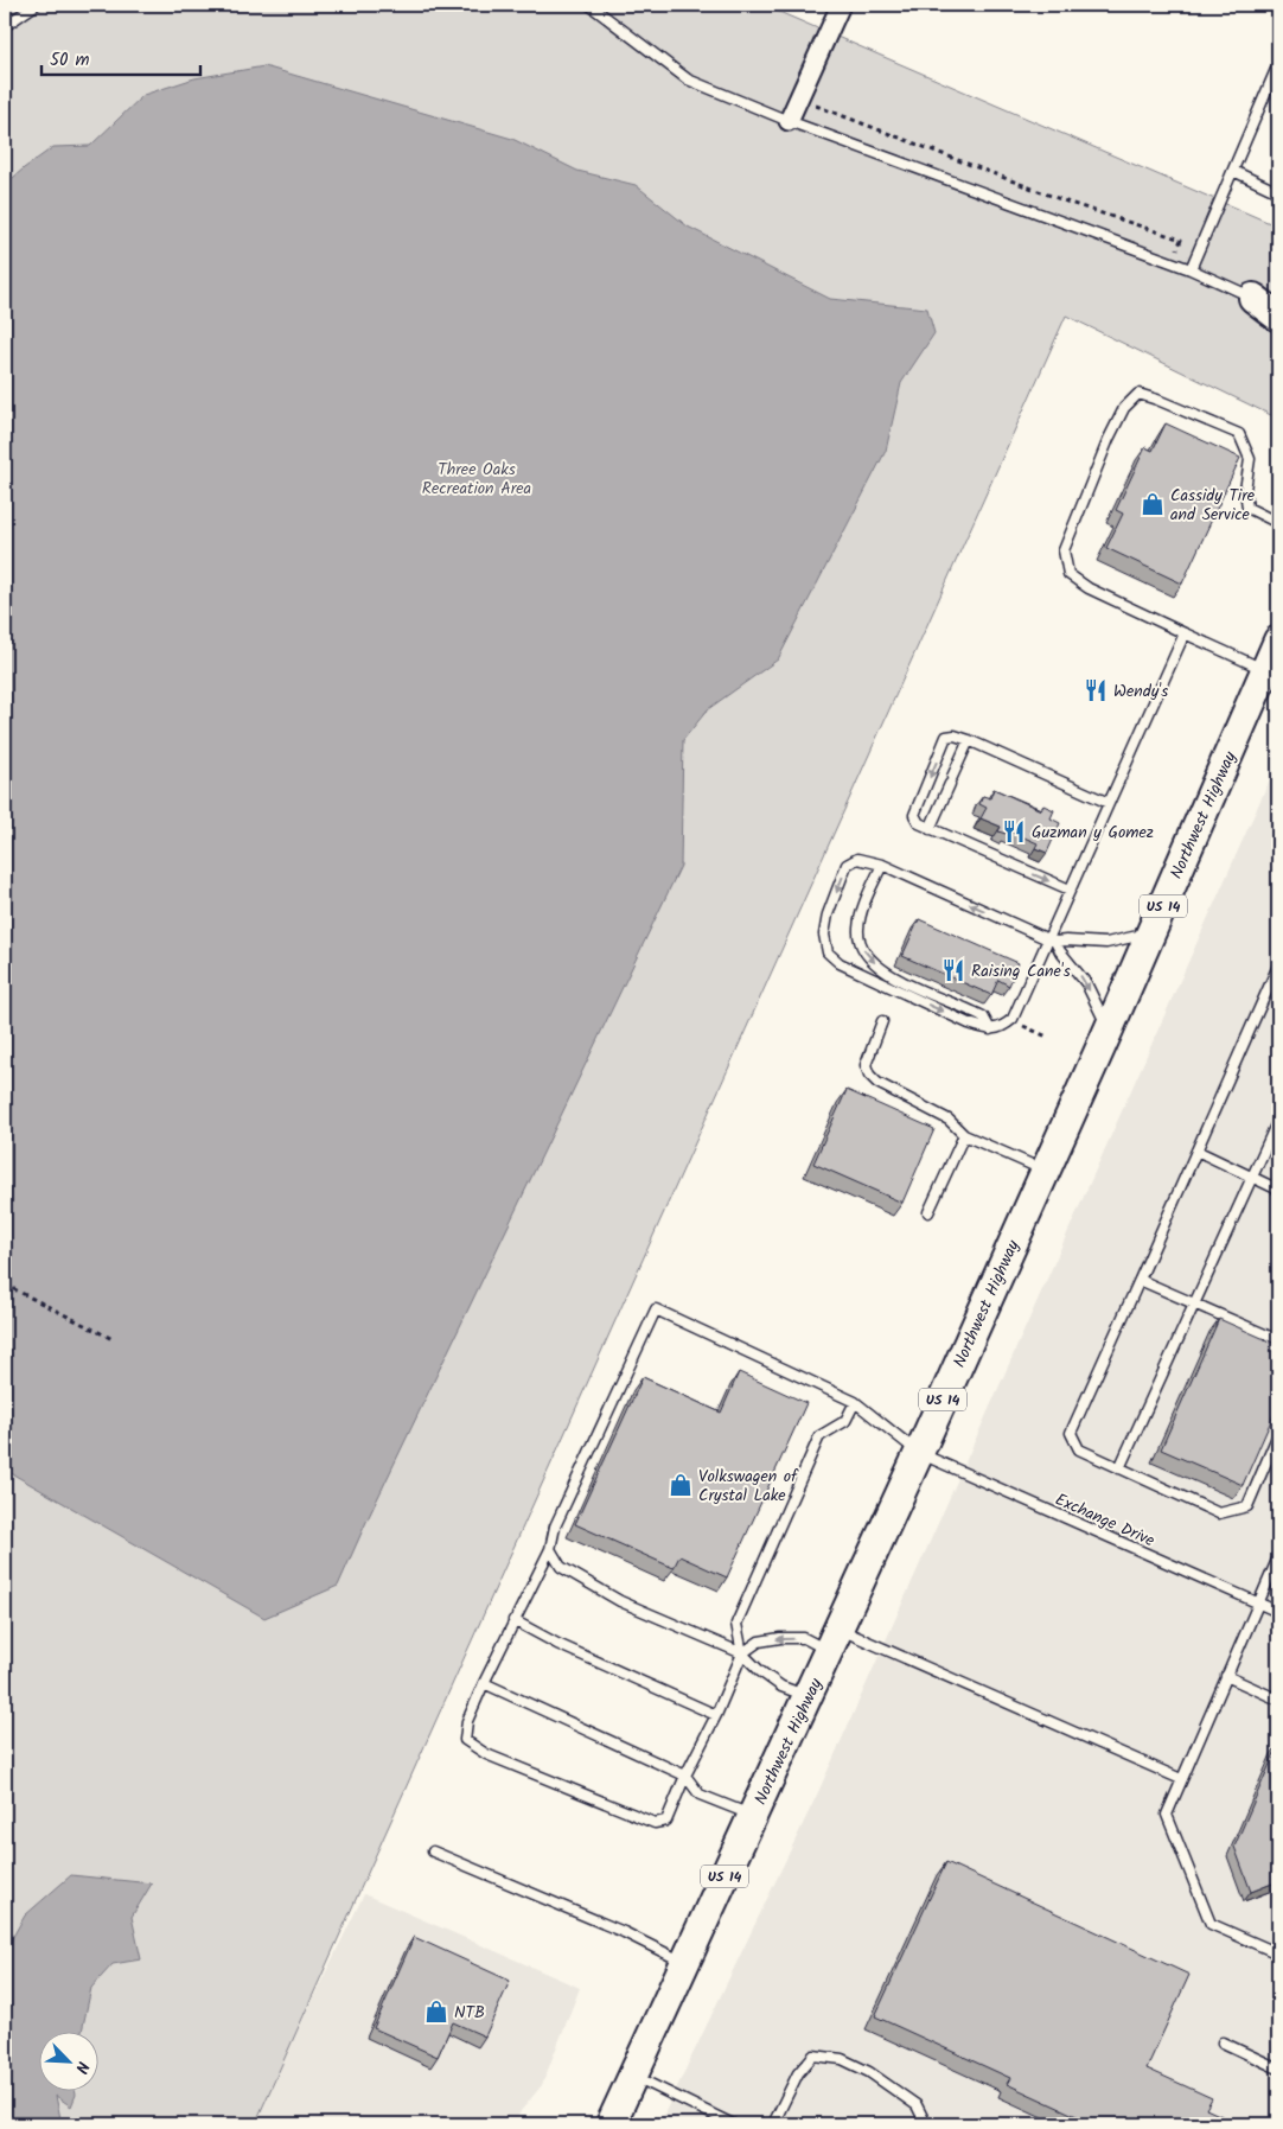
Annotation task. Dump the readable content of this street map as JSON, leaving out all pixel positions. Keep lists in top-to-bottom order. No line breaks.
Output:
{"streets":{"main road":["Northwest Highway","US 14"],"lane":["Exchange Drive"]},"crossings":[["Northwest Highway","Exchange Drive"]],"parks":["Three Oaks Recreation Area"],"places":{"shop":["Cassidy Tire and Service","Volkswagen of Crystal Lake","NTB"],"restaurant":["Wendy's","Guzman y Gomez","Raising Cane's"]},"scale_bar":"50 m","north":"bottom right"}
